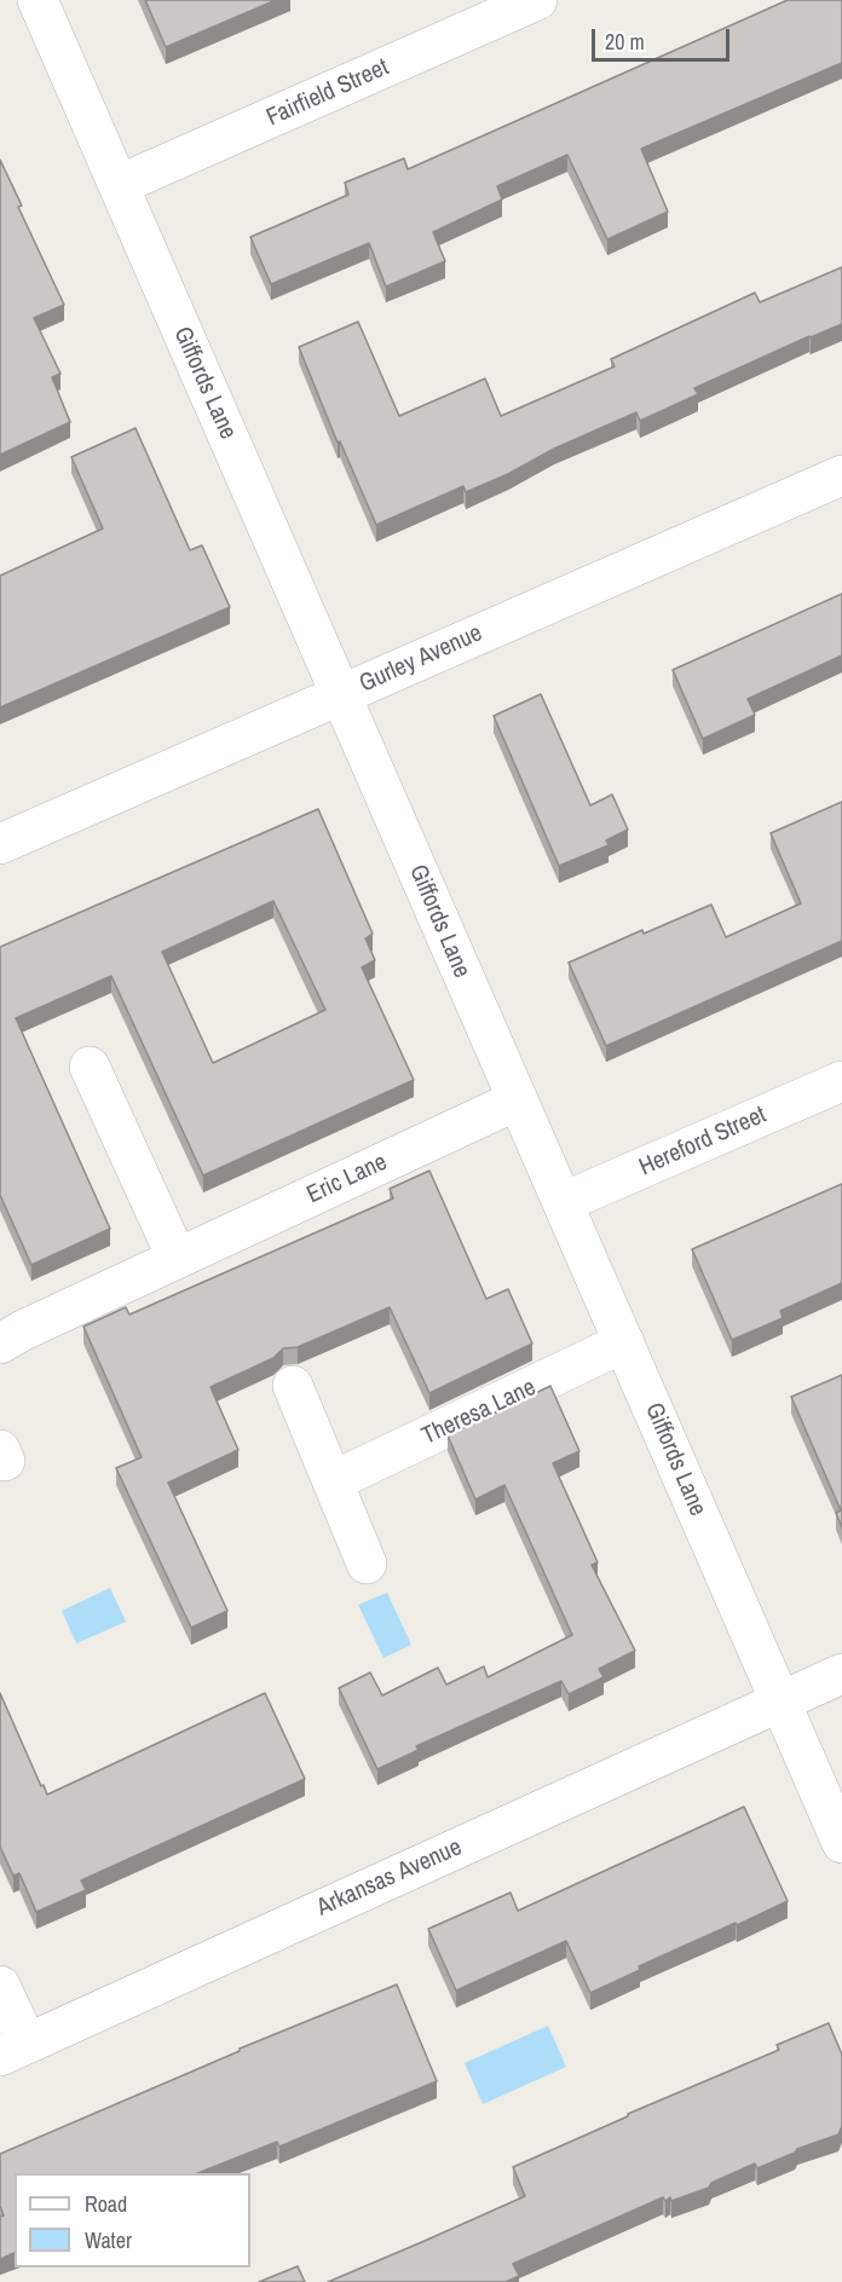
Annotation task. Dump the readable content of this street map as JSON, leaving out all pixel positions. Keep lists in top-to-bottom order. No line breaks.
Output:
{"streets":{"street":["Fairfield Street","Giffords Lane","Gurley Avenue","Hereford Street","Eric Lane","Theresa Lane","Arkansas Avenue"]},"crossings":[["Fairfield Street","Giffords Lane"],["Giffords Lane","Gurley Avenue"],["Giffords Lane","Hereford Street"],["Giffords Lane","Eric Lane"],["Giffords Lane","Theresa Lane"],["Giffords Lane","Arkansas Avenue"]],"legend":["Road","Water"],"scale_bar":"20 m"}
